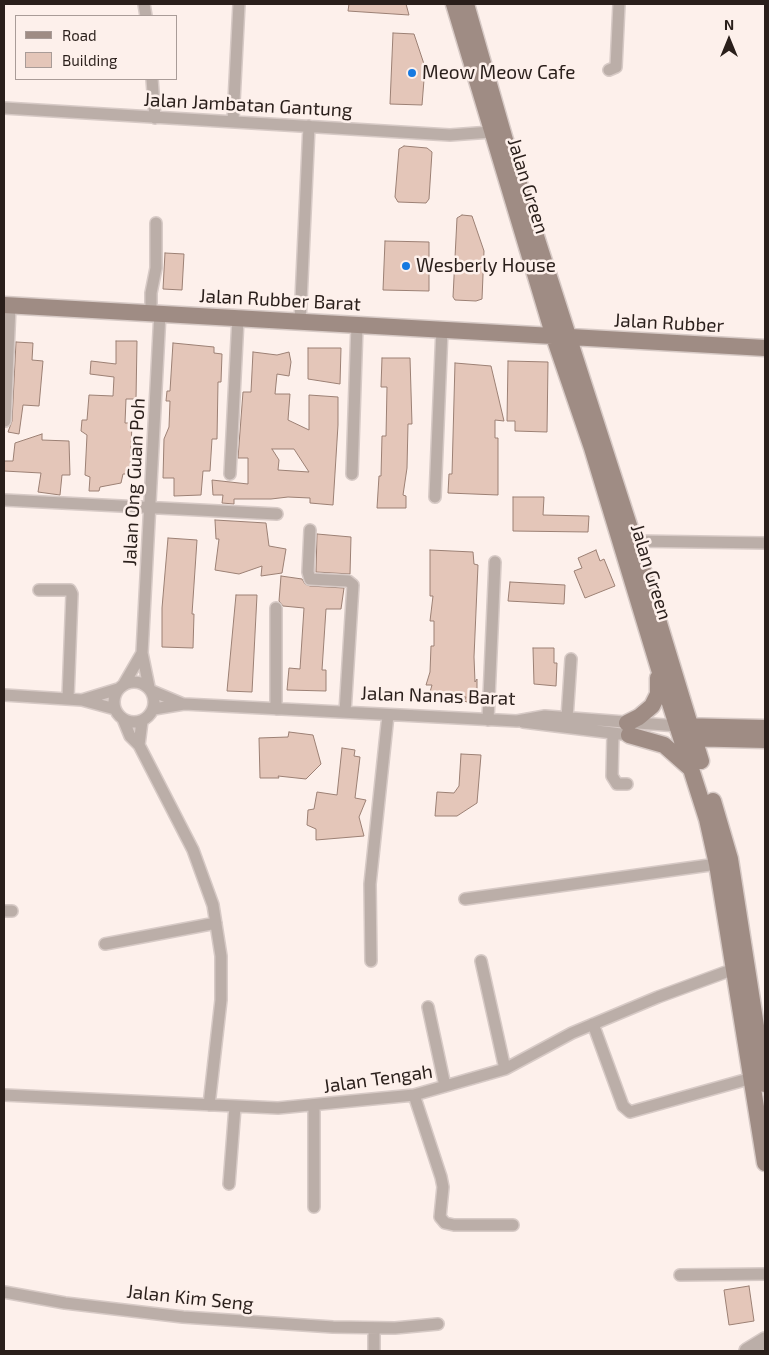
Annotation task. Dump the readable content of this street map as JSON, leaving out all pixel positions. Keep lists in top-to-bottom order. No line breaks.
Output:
{"streets":{"main road":["Jalan Green","Jalan Rubber Barat","Jalan Rubber"],"street":["Jalan Jambatan Gantung","Jalan Ong Guan Poh","Jalan Nanas Barat","Jalan Tengah","Jalan Kim Seng"]},"crossings":[["Jalan Jambatan Gantung","Jalan Green"],["Jalan Green","Jalan Rubber Barat"],["Jalan Green","Jalan Rubber"],["Jalan Green","Jalan Tengah"],["Jalan Rubber Barat","Jalan Rubber"],["Jalan Rubber Barat","Jalan Ong Guan Poh"],["Jalan Ong Guan Poh","Jalan Nanas Barat"]],"places":["Meow Meow Cafe","Wesberly House"],"legend":["Road","Building"],"north":"top"}
